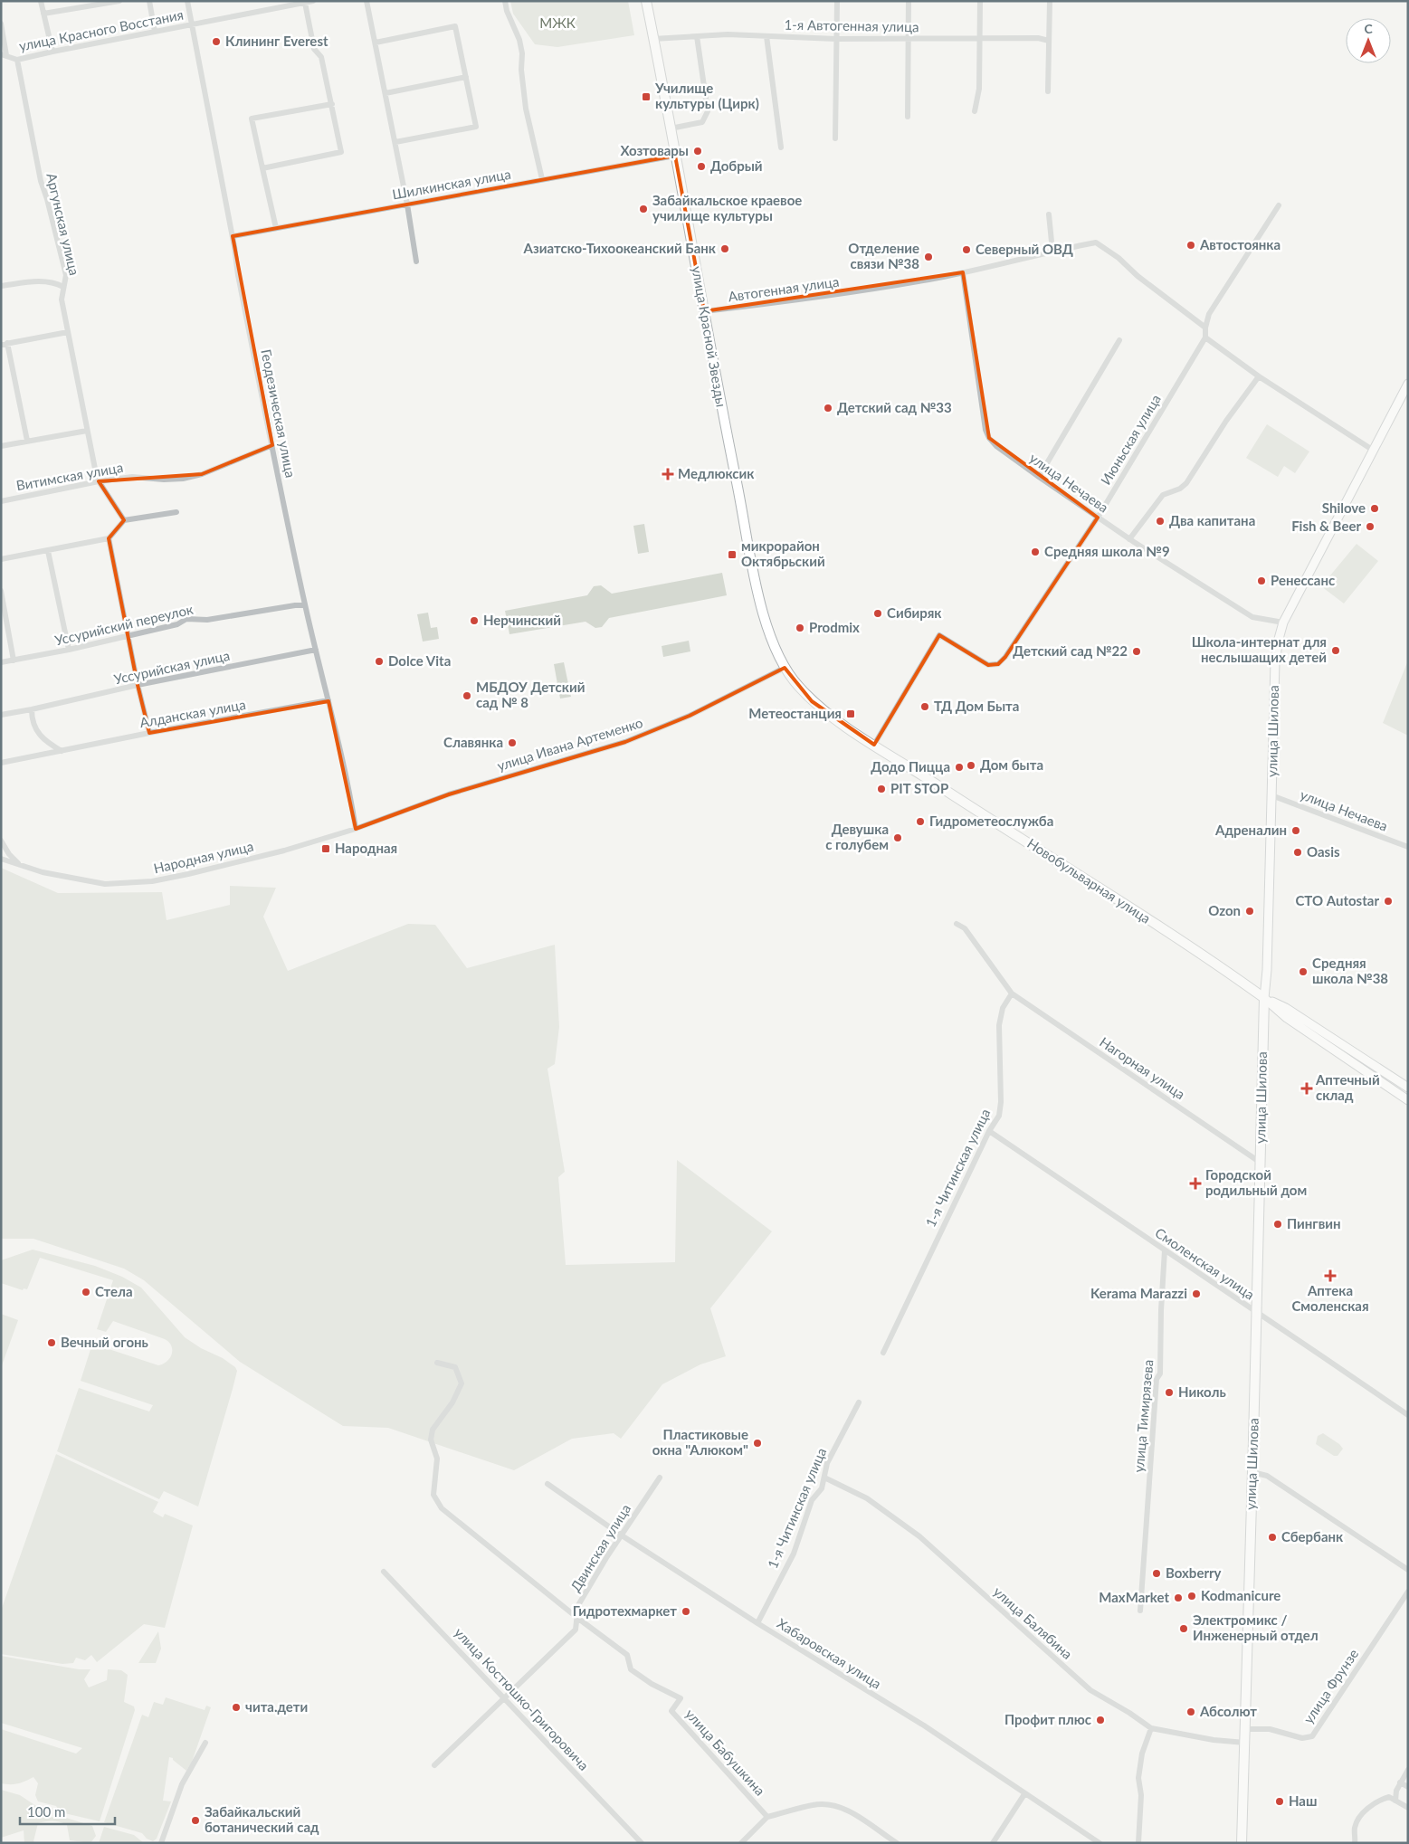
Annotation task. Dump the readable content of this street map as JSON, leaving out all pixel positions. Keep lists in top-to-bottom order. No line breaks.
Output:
{"streets":{"main road":["улица Красной Звезды","улица Шилова","Новобульварная улица"],"street":["1-я Автогенная улица","улица Красного Восстания","Шилкинская улица","Аргунская улица","Автогенная улица","Геодезическая улица","Июньская улица","Витимская улица","улица Нечаева","Уссурийский переулок","Уссурийская улица","Алданская улица","улица Ивана Артеменко","Народная улица","Нагорная улица","1-я Читинская улица","Смоленская улица","улица Тимирязева","Двинская улица","улица Балябина","Хабаровская улица","улица Фрунзе","улица Костюшко-Григоровича","улица Бабушкина"]},"crossings":[["1-я Автогенная улица","улица Красной Звезды"],["улица Красного Восстания","Аргунская улица"],["улица Красного Восстания","Геодезическая улица"],["Шилкинская улица","улица Красной Звезды"],["Шилкинская улица","Геодезическая улица"],["Аргунская улица","Витимская улица"],["Автогенная улица","улица Красной Звезды"],["Автогенная улица","улица Нечаева"],["улица Красной Звезды","улица Ивана Артеменко"],["улица Красной Звезды","Новобульварная улица"],["Геодезическая улица","Витимская улица"],["Геодезическая улица","Уссурийский переулок"],["Геодезическая улица","Уссурийская улица"],["Геодезическая улица","Алданская улица"],["Геодезическая улица","улица Ивана Артеменко"],["Геодезическая улица","Народная улица"],["Июньская улица","улица Нечаева"],["Июньская улица","Новобульварная улица"],["улица Нечаева","улица Шилова"],["улица Шилова","Новобульварная улица"],["улица Шилова","Нагорная улица"],["улица Шилова","Смоленская улица"],["улица Шилова","улица Балябина"],["улица Шилова","улица Фрунзе"],["улица Ивана Артеменко","Народная улица"],["улица Ивана Артеменко","Новобульварная улица"],["Нагорная улица","1-я Читинская улица"],["1-я Читинская улица","Смоленская улица"],["1-я Читинская улица","улица Балябина"],["1-я Читинская улица","Хабаровская улица"],["Смоленская улица","улица Тимирязева"],["Двинская улица","Хабаровская улица"],["Двинская улица","улица Костюшко-Григоровича"],["Двинская улица","улица Бабушкина"]],"parks":["МЖК"],"places":{"other":["Клининг Everest","Хозтовары","Добрый","Забайкальское краевое училище культуры","Автостоянка","Азиатско-Тихоокеанский Банк","Северный ОВД","Отделение связи №38","Детский сад №33","Shilove","Два капитана","Fish & Beer","Средняя школа №9","Ренессанс","Сибиряк","Нерчинский","Prodmix","Школа-интернат для неслышащих детей","Детский сад №22","Dolce Vita","МБДОУ Детский сад № 8","ТД Дом Быта","Славянка","Дом быта","Додо Пицца","PIT STOP","Гидрометеослужба","Адреналин","Девушка с голубем","Oasis","СТО Autostar","Ozon","Средняя школа №38","Пингвин","Стела","Kerama Marazzi","Вечный огонь","Николь","Пластиковые окна \"Алюком\"","Сбербанк","Boxberry","Kodmanicure","MaxMarket","Гидротехмаркет","Электромикс / Инженерный отдел","чита.дети","Абсолют","Профит плюс","Наш","Забайкальский ботанический сад"],"transit":["Училище культуры (Цирк)","микрорайон Октябрьский","Метеостанция","Народная"],"health":["Медлюксик","Аптечный склад","Городской родильный дом","Аптека Смоленская"]},"scale_bar":"100 m","north":"top"}
